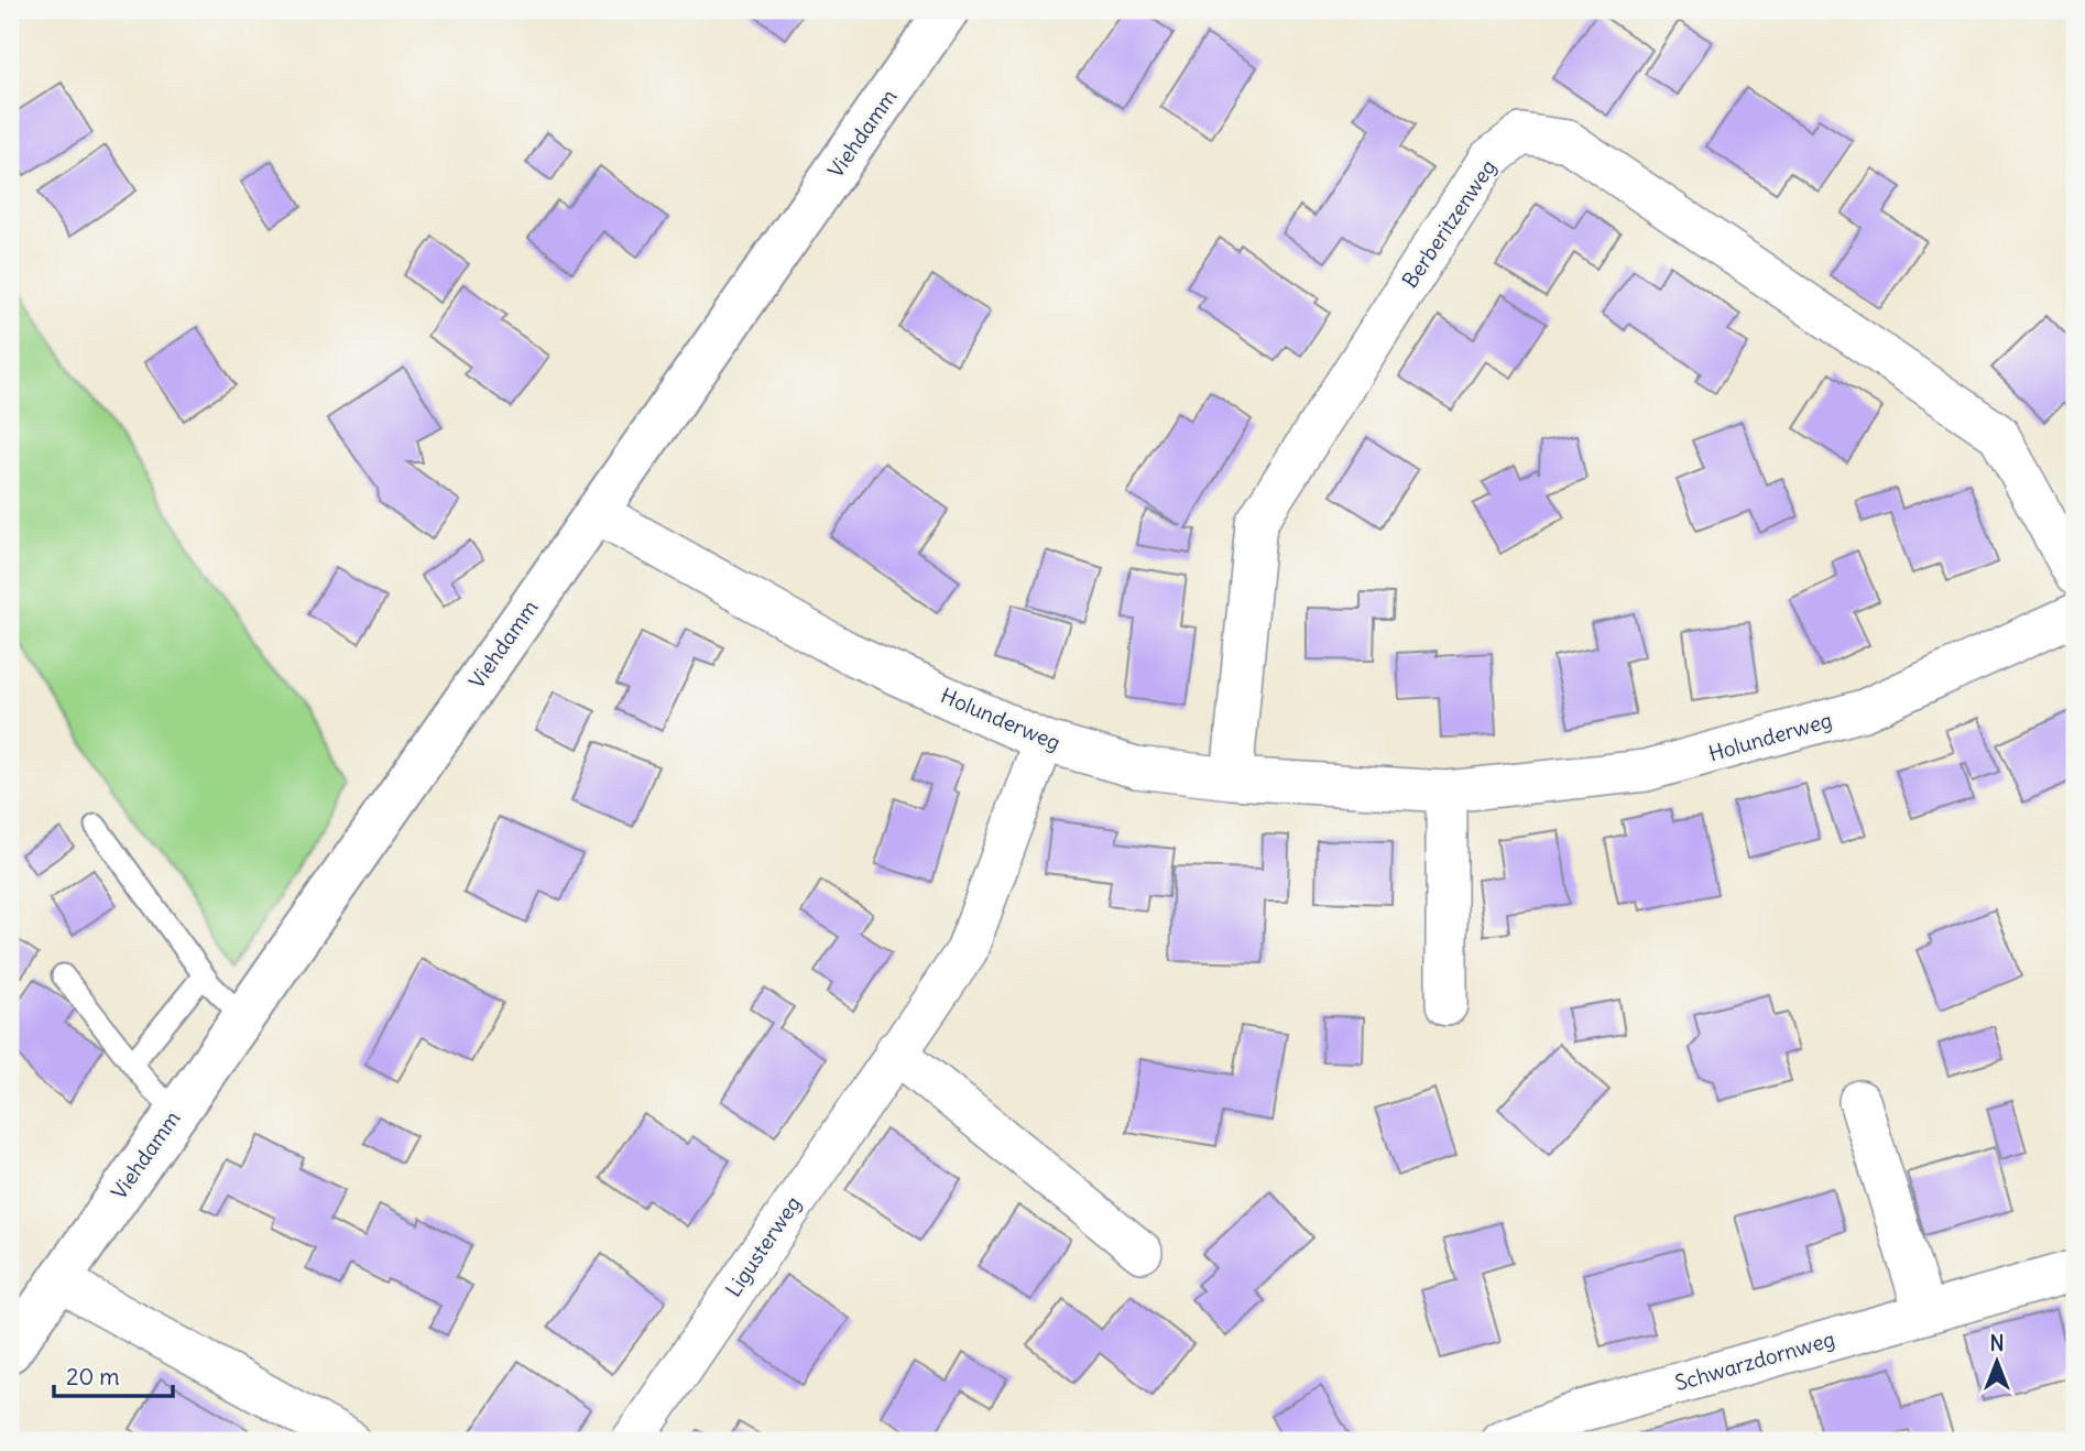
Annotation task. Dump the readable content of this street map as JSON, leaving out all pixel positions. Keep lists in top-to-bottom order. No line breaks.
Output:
{"streets":{"main road":["Viehdamm"],"street":["Berberitzenweg","Holunderweg","Ligusterweg","Schwarzdornweg"]},"crossings":[["Viehdamm","Holunderweg"],["Berberitzenweg","Holunderweg"],["Holunderweg","Ligusterweg"]],"scale_bar":"20 m","north":"top"}
